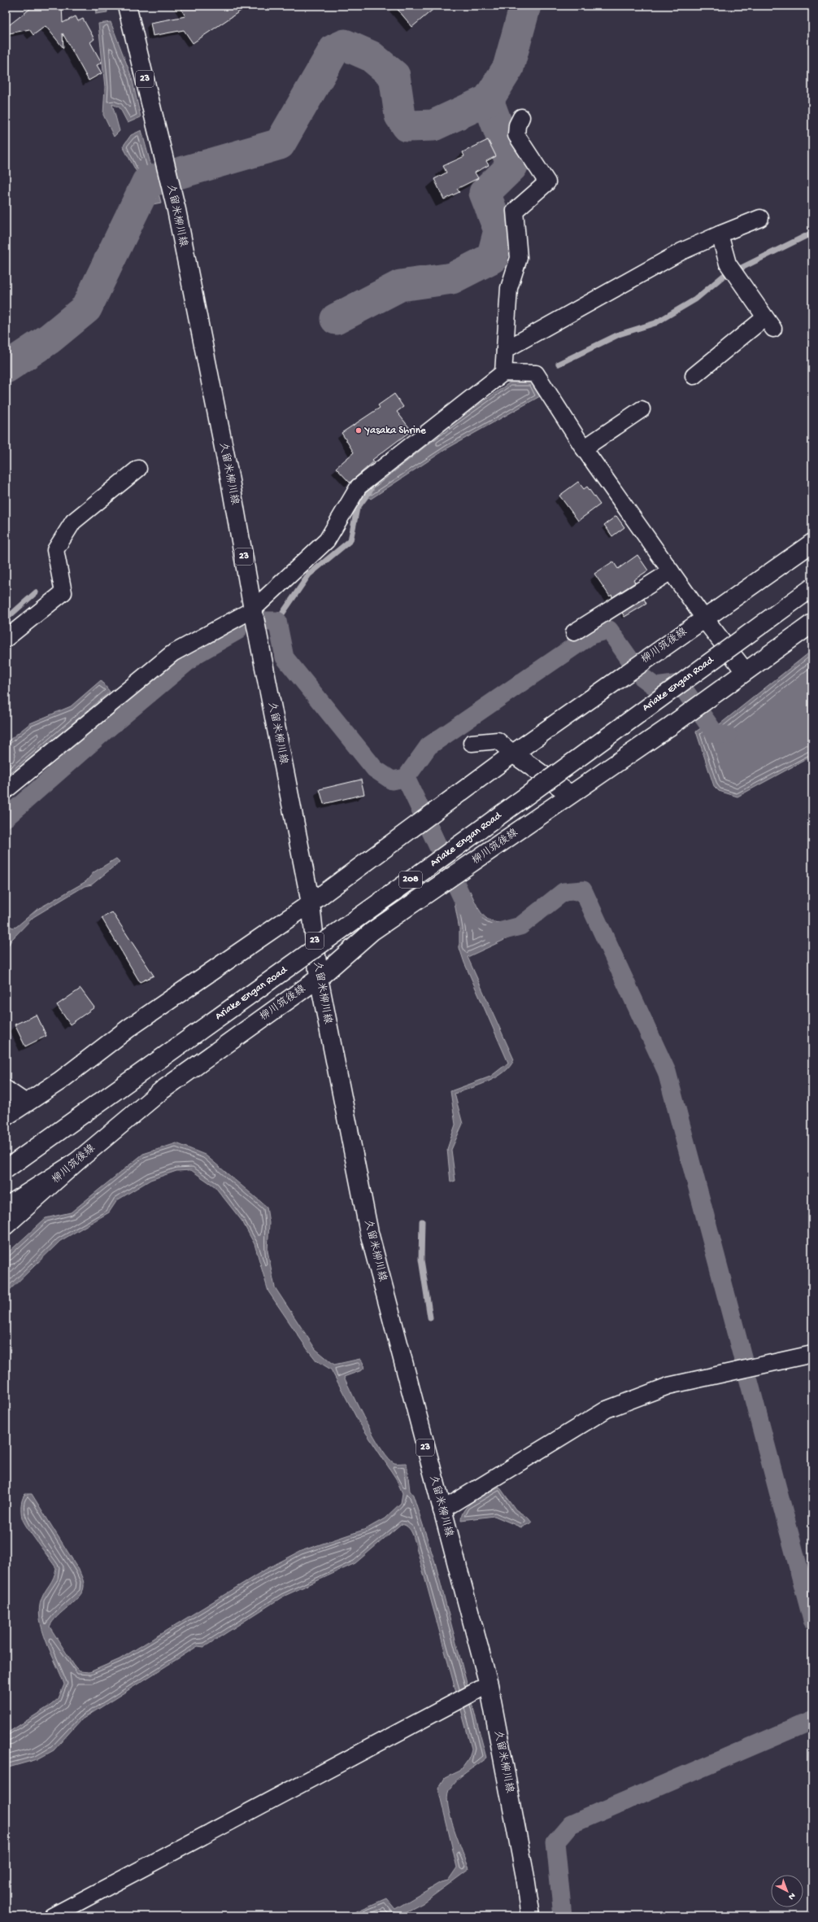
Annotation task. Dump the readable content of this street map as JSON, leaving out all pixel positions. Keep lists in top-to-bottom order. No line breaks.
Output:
{"streets":{"main road":["23","久留米柳川線","柳川筑後線","Ariake Engan Road","208"]},"crossings":[["久留米柳川線","柳川筑後線"]],"places":["Yasaka Shrine"],"north":"bottom right"}
